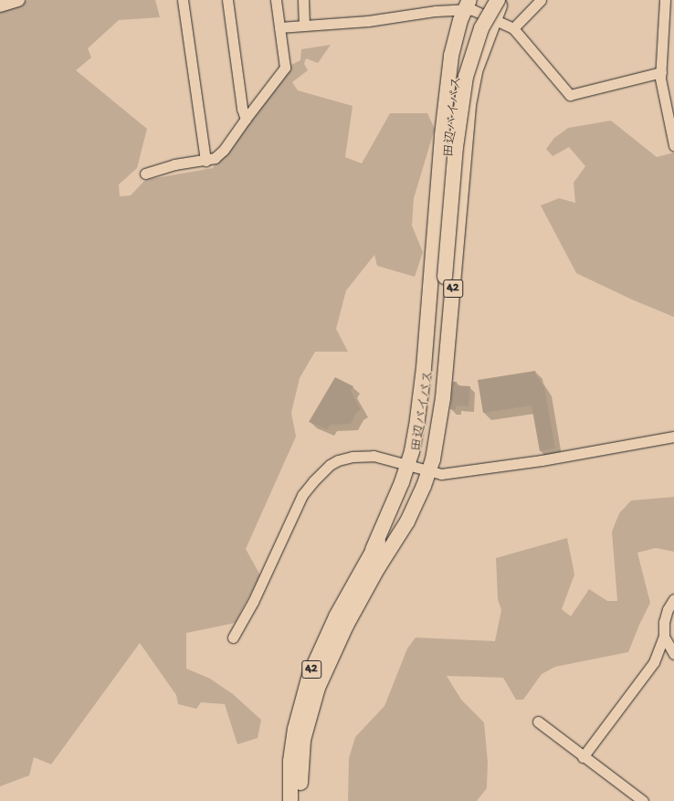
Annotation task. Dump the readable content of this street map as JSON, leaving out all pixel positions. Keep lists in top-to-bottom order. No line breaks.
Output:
{"streets":{"highway":["田辺バイパス","42"]},"crossings":[["田辺バイパス","42"]]}
